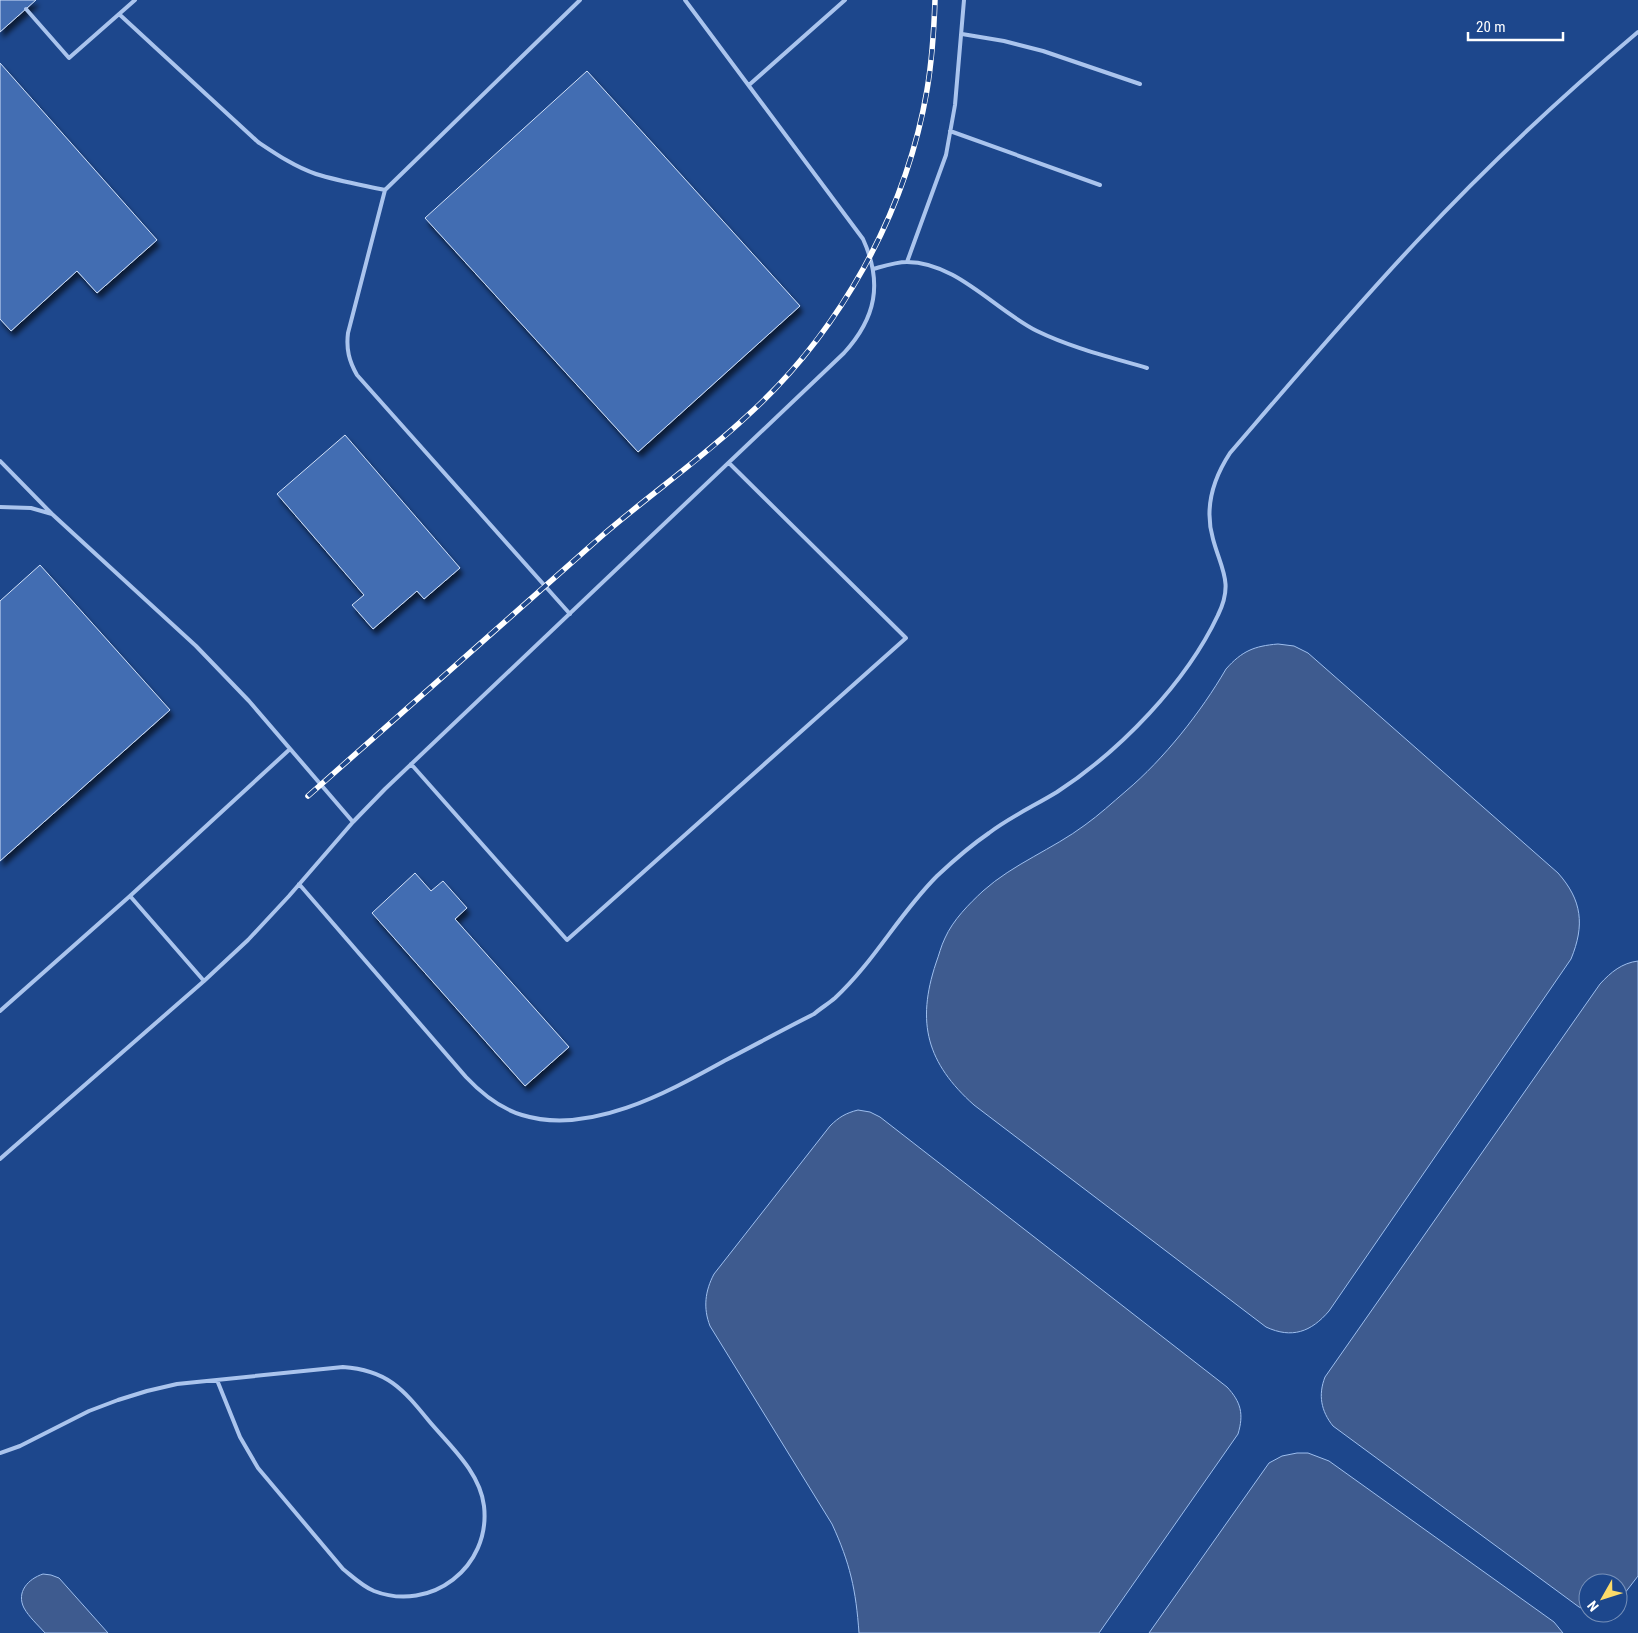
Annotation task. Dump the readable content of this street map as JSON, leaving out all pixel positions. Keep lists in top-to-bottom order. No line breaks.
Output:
{"scale_bar":"20 m","north":"bottom left"}
